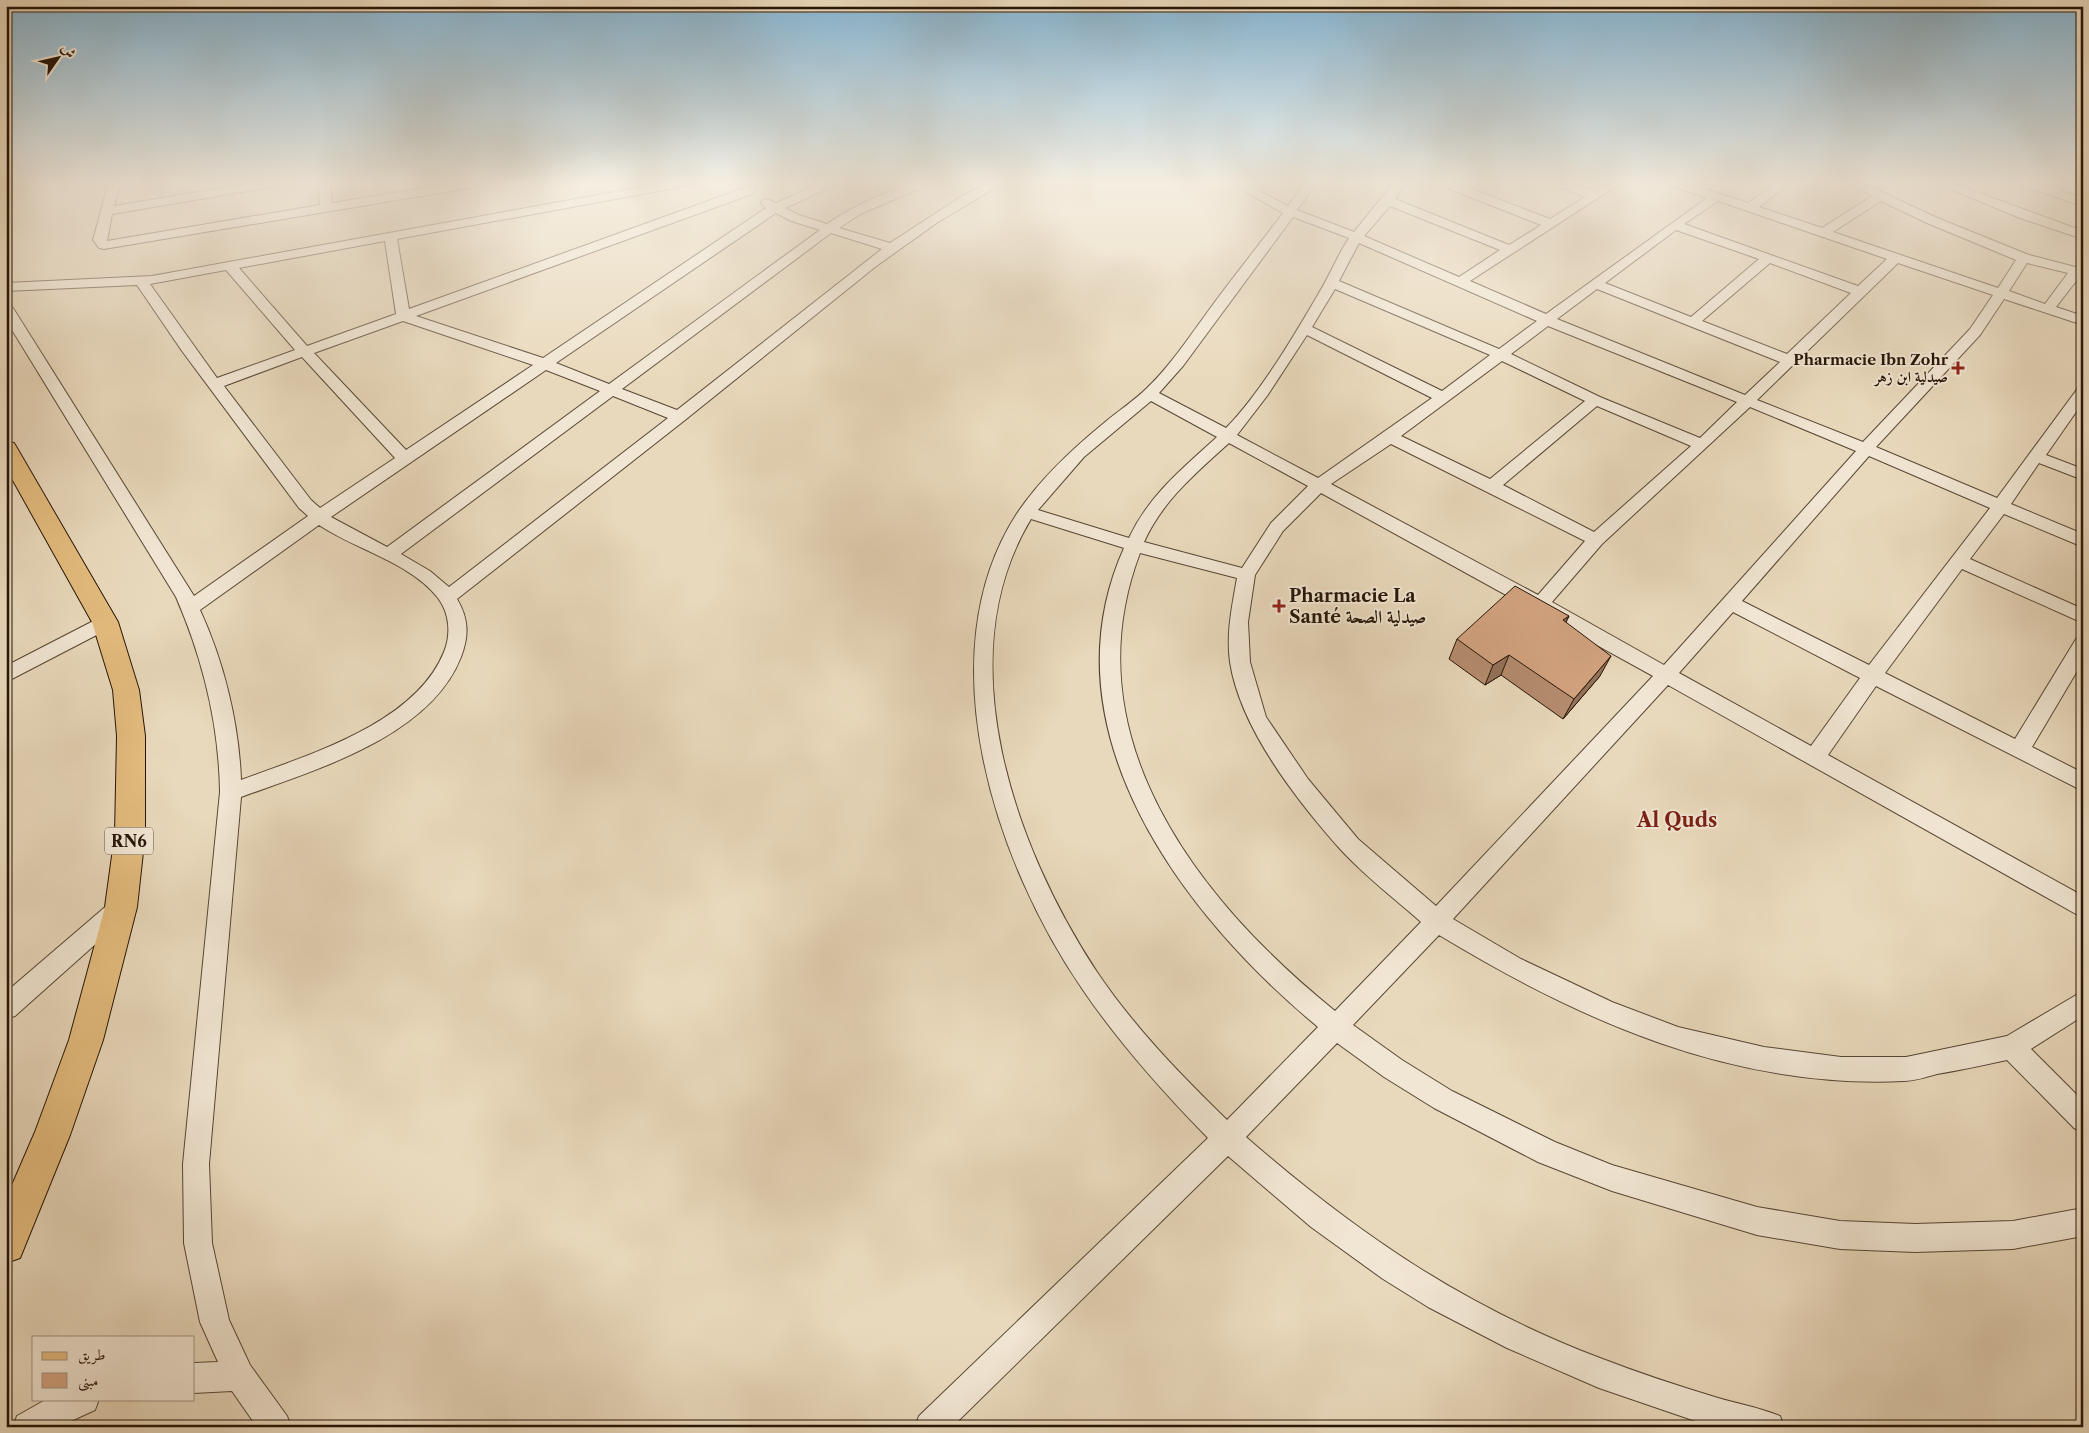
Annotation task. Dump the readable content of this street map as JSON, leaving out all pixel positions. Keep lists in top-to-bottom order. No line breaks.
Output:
{"streets":{"main road":["RN6"]},"districts":["Al Quds"],"places":{"health":["Pharmacie Ibn Zohr صيدلية ابن زهر","Pharmacie La Santé صيدلية الصحة"]},"legend":["طريق","مبنى"],"north":"top right"}
